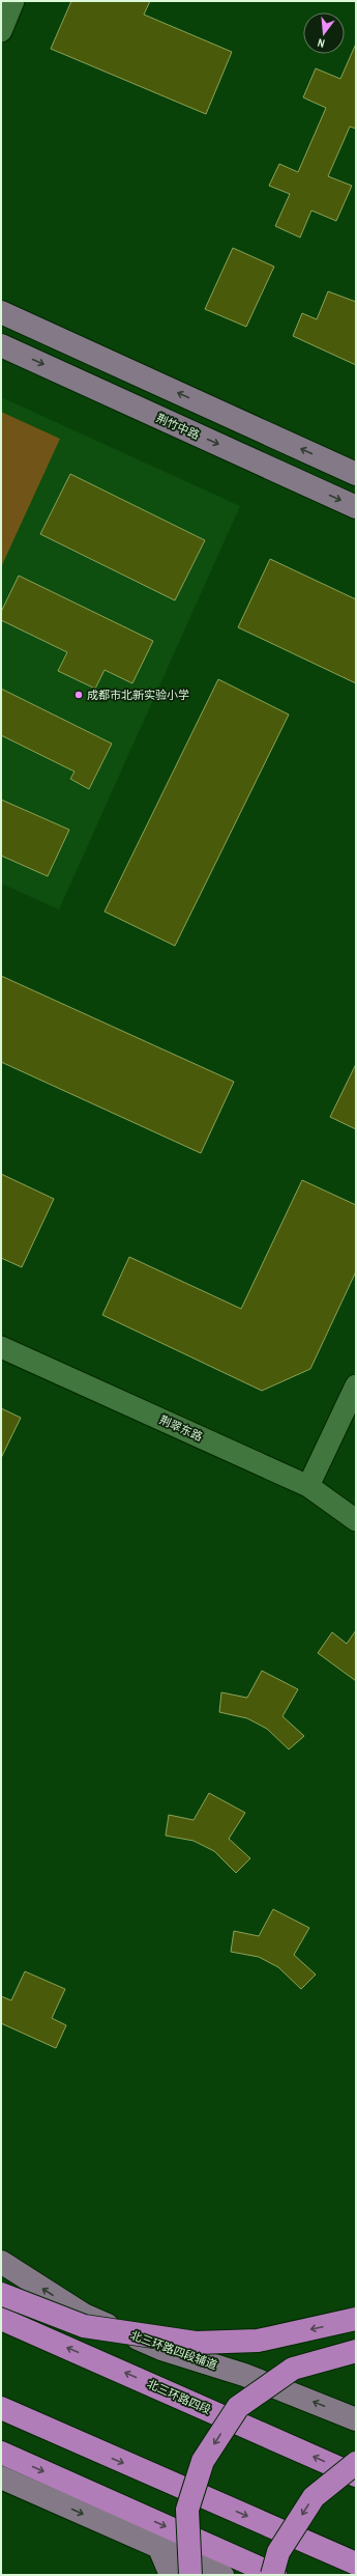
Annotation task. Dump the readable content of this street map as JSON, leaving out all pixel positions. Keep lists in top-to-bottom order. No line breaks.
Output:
{"streets":{"highway":["北三环路四段"],"main road":["荆竹中路","北三环路四段辅道"],"street":["荆翠东路"]},"places":["成都市北新实验小学"],"north":"bottom"}
